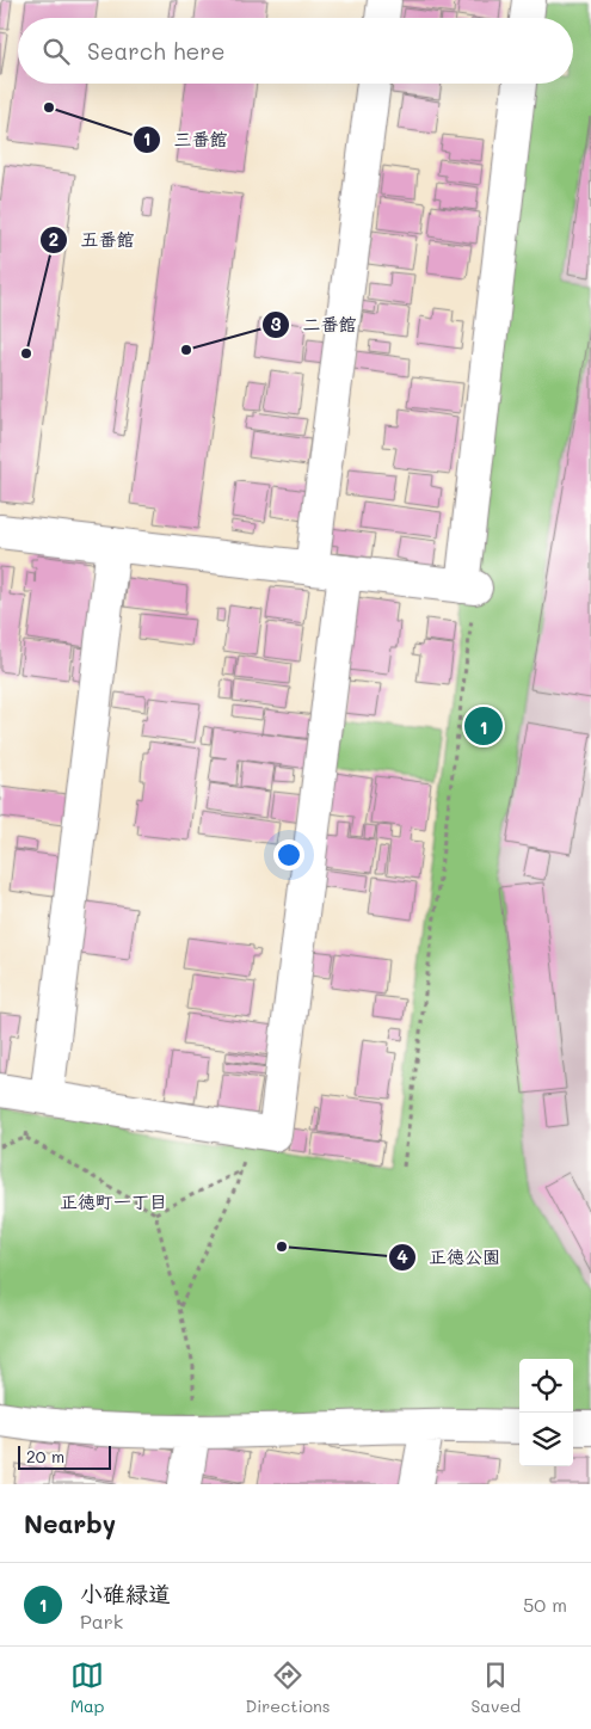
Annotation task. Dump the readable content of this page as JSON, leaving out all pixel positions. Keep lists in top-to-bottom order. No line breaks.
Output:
{"districts":["正徳町一丁目"],"places":["三番館","二番館","五番館","正徳公園"],"scale_bar":"20 m","page":{"search":"Search here","pins":"1","scale":"20 m","heading":"Nearby","list":[{"mark":"1","name":"小碓緑道","note":"Park","value":"50 m"}],"nav":["Map","Directions","Saved"]}}
